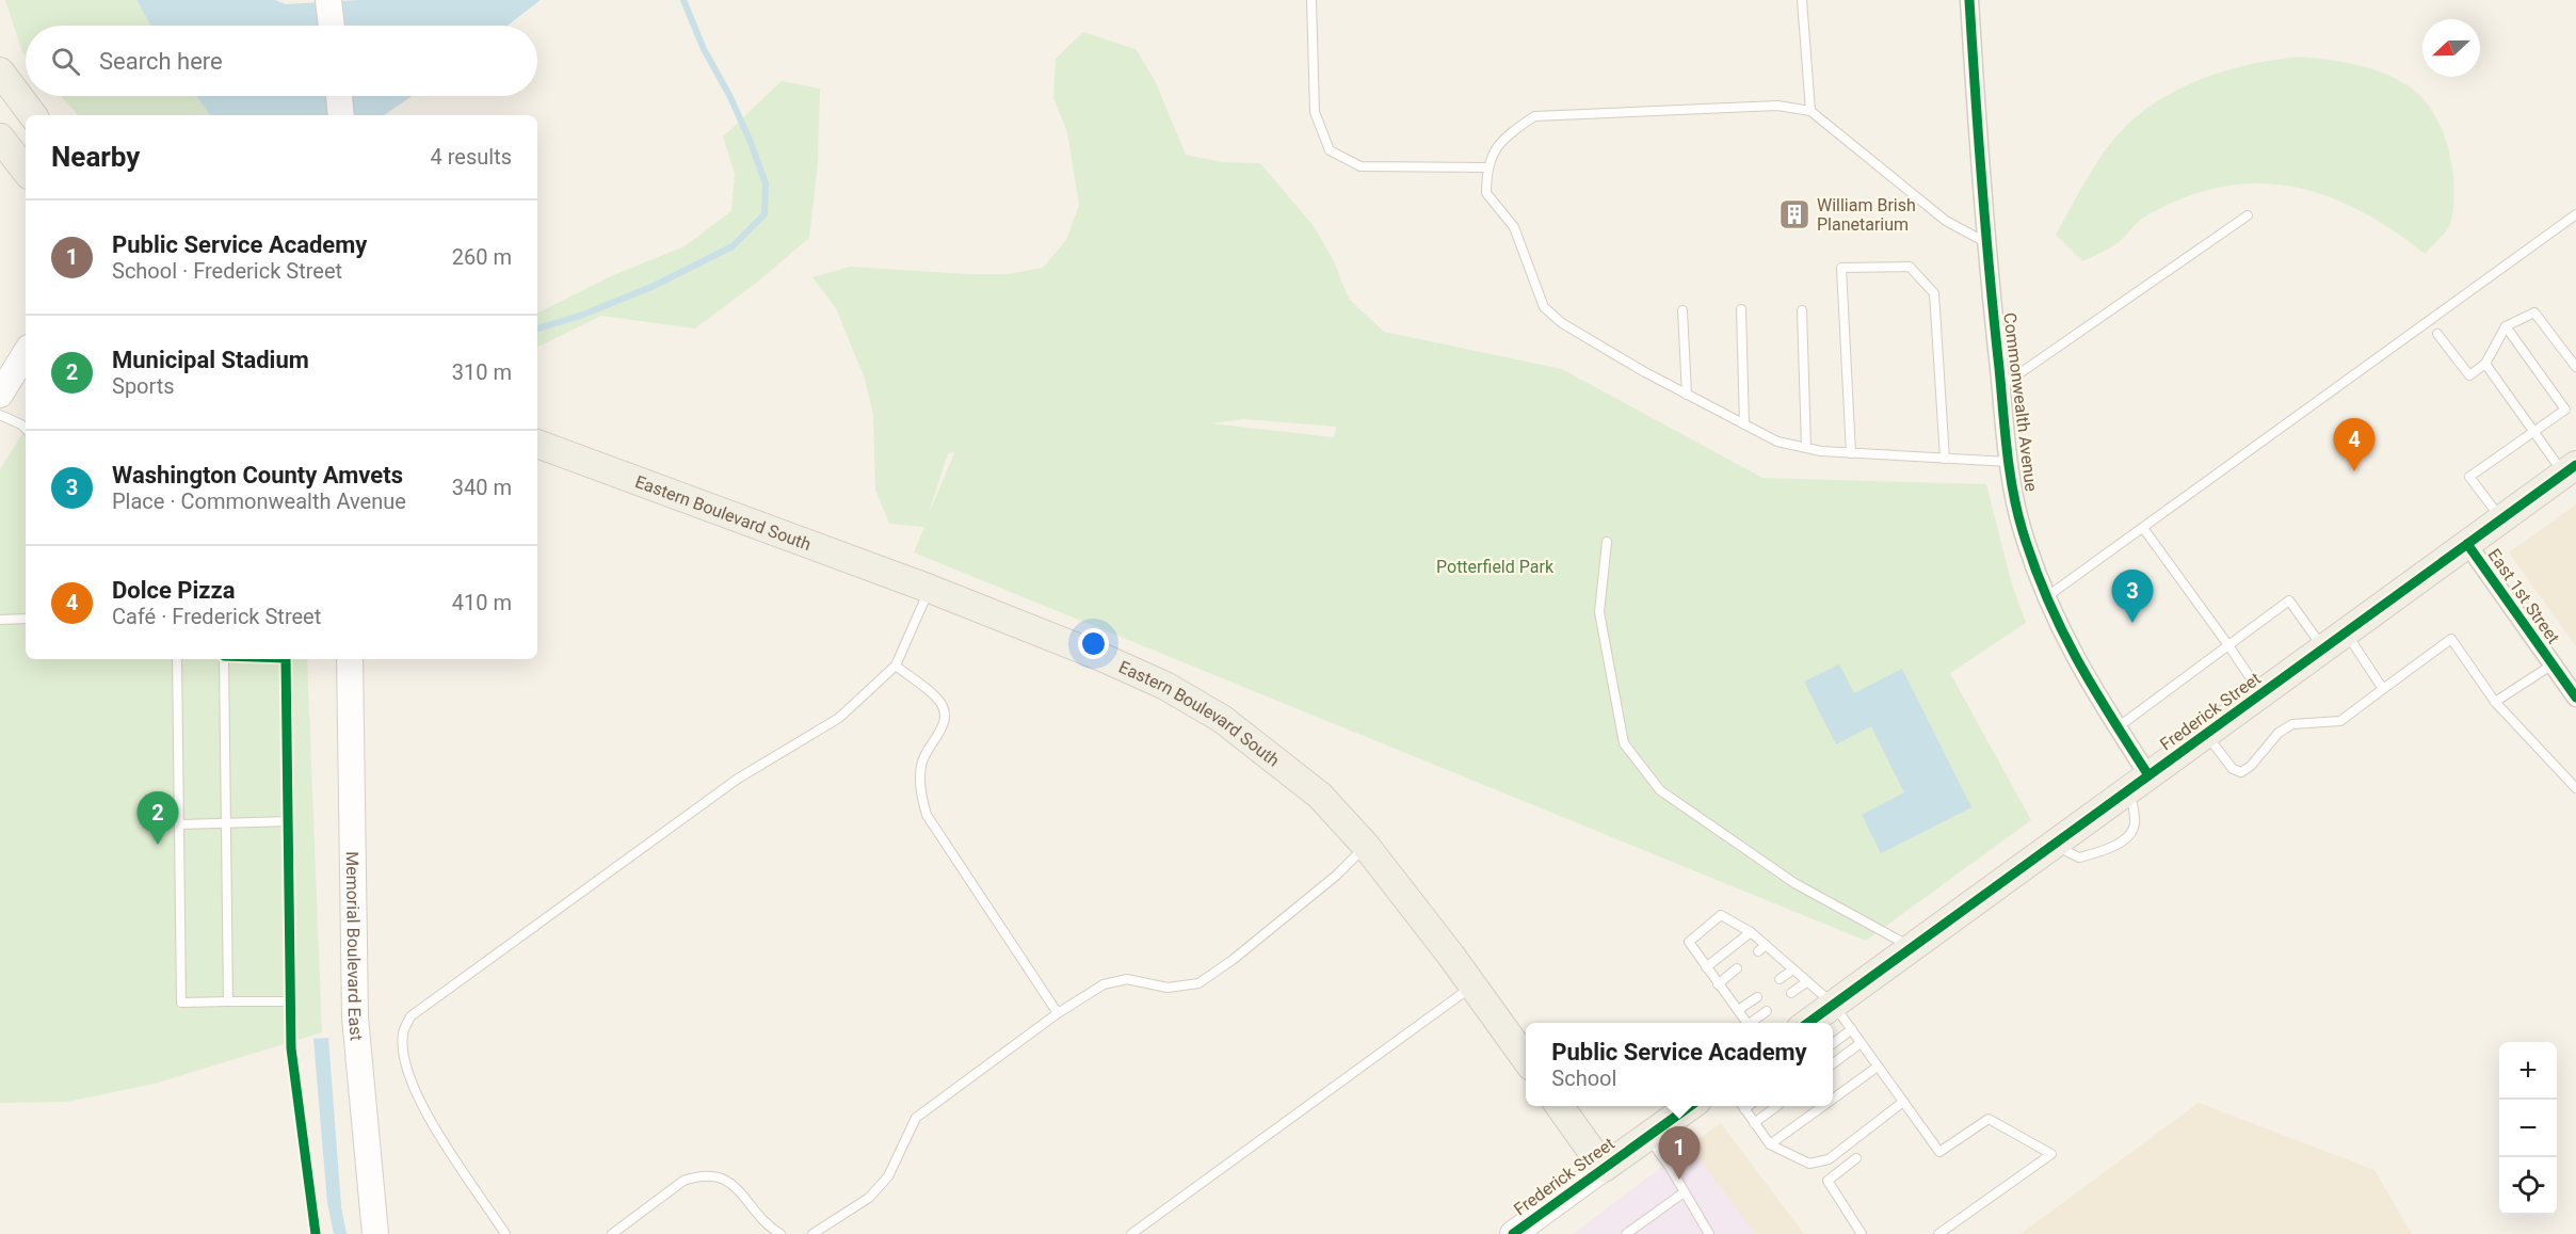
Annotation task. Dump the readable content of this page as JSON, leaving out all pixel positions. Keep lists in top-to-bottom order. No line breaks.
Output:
{"streets":{"main road":["Eastern Boulevard South","Frederick Street","Memorial Boulevard East"],"street":["Commonwealth Avenue","East 1st Street"]},"crossings":[["Commonwealth Avenue","Frederick Street"],["East 1st Street","Frederick Street"]],"parks":["Potterfield Park"],"places":{"building":["William Brish Planetarium"]},"north":"left","page":{"search":"Search here","heading":["Nearby","4 results"],"list":[{"mark":"1","name":"Public Service Academy","note":"School · Frederick Street","value":"260 m"},{"mark":"2","name":"Municipal Stadium","note":"Sports","value":"310 m"},{"mark":"3","name":"Washington County Amvets","note":"Place · Commonwealth Avenue","value":"340 m"},{"mark":"4","name":"Dolce Pizza","note":"Café · Frederick Street","value":"410 m"}],"pins":["4","3","2","1"],"popup":["Public Service Academy","School"],"map_buttons":["+","−"]}}
